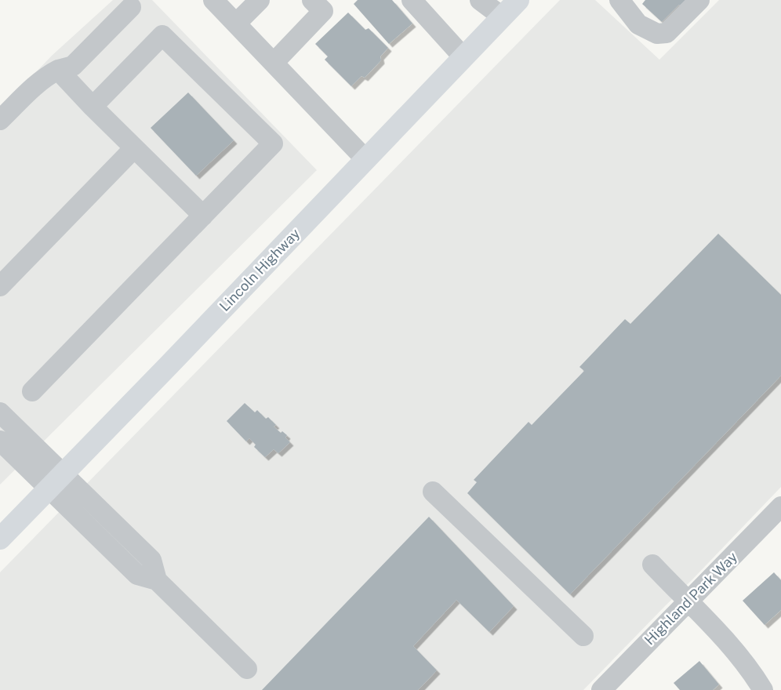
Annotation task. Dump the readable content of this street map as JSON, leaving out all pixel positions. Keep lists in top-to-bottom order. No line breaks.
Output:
{"streets":{"main road":["Lincoln Highway"],"street":["Highland Park Way"]}}
